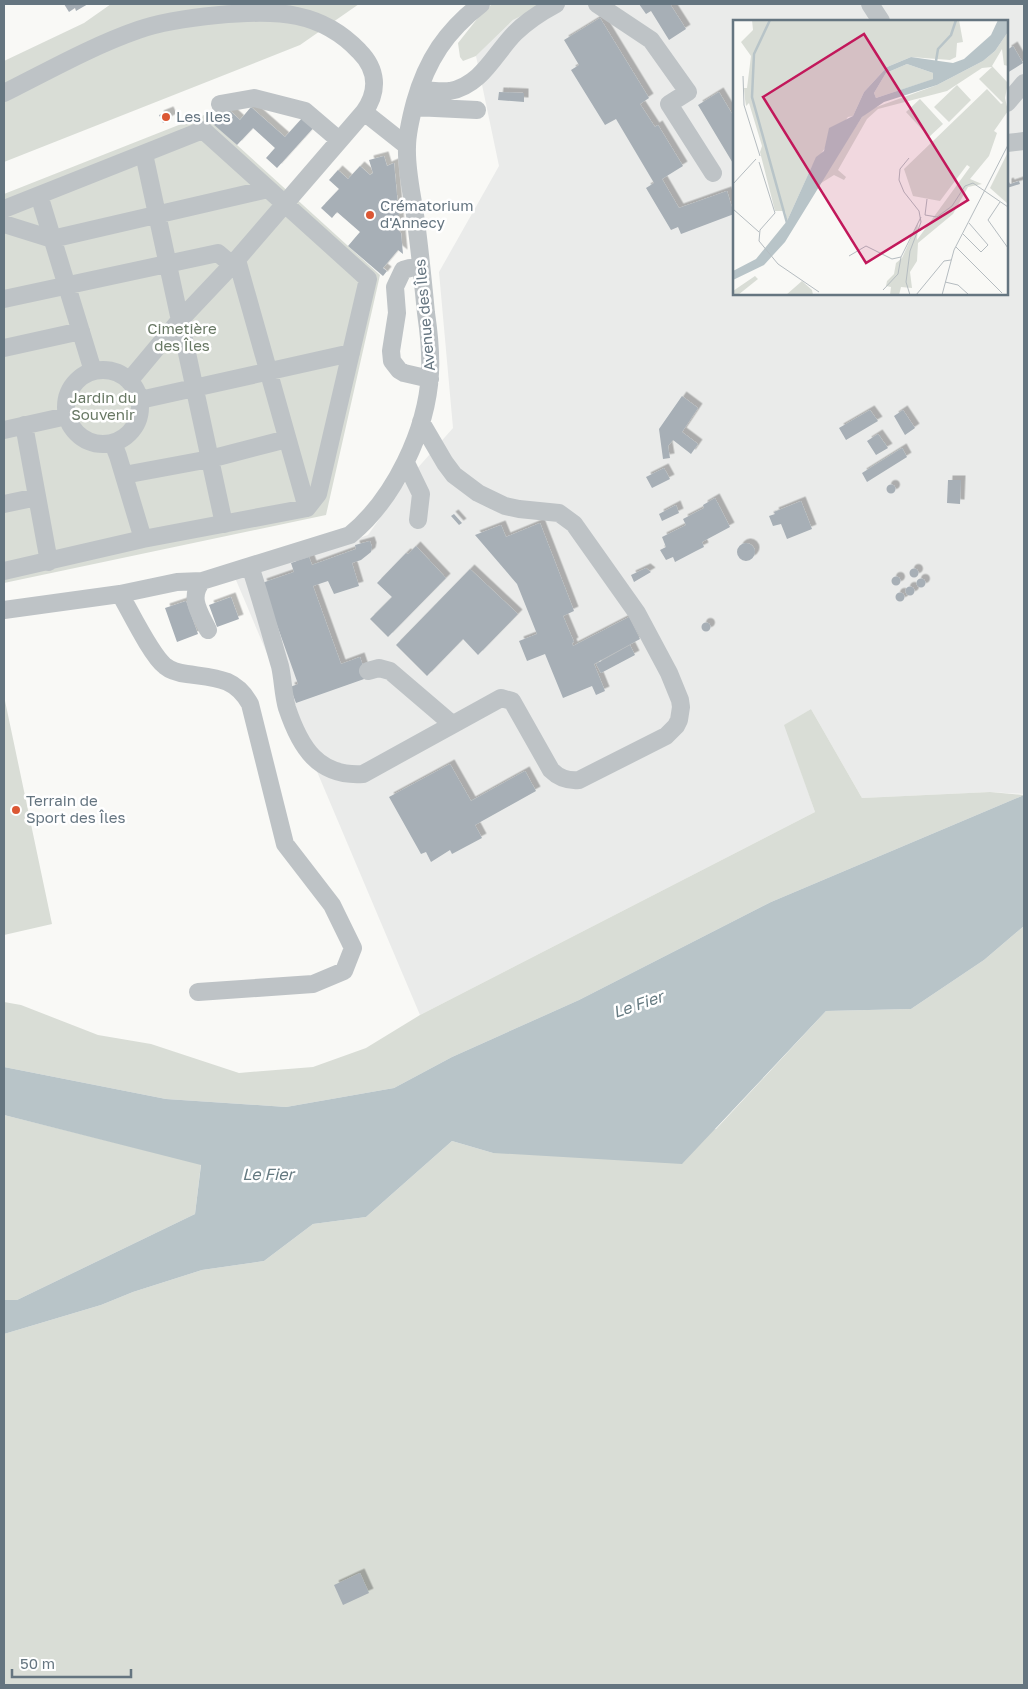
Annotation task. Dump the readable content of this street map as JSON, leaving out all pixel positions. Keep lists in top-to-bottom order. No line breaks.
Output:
{"streets":{"street":["Avenue des Îles"]},"water":["Le Fier"],"parks":["Cimetière des Îles","Jardin du Souvenir"],"places":["Les Iles","Crématorium d'Annecy","Terrain de Sport des Îles"],"scale_bar":"50 m"}
